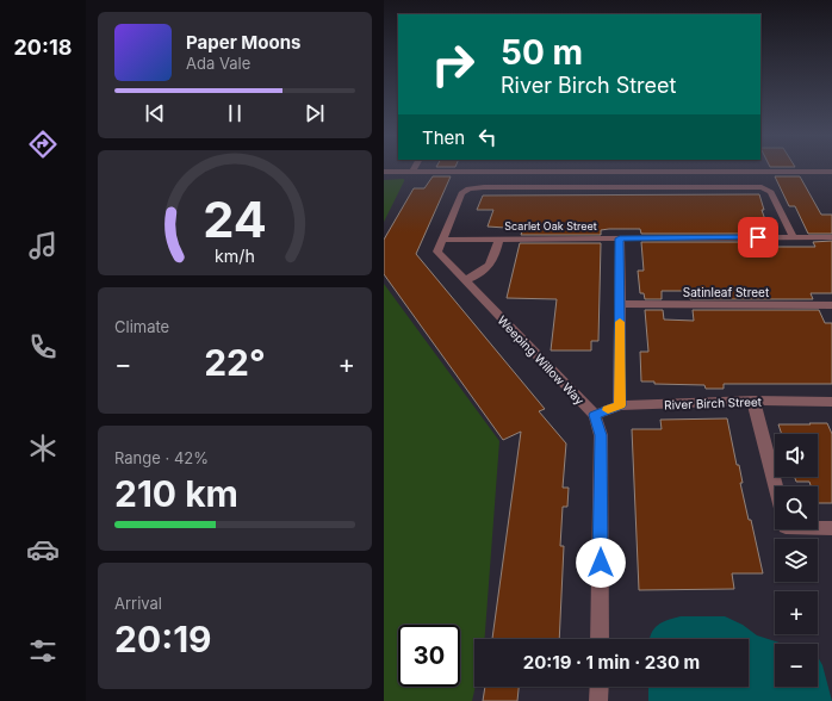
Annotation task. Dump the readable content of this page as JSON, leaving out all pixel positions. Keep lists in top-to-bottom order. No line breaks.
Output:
{"streets":{"street":["Scarlet Oak Street","Satinleaf Street","Weeping Willow Way","River Birch Street"]},"crossings":[["Scarlet Oak Street","Weeping Willow Way"],["Weeping Willow Way","River Birch Street"]],"page":{"tabs":"20:18","turn":["50 m","River Birch Street"],"song":["Paper Moons","Ada Vale"],"then":"Then","tile":["Climate",["Range · 42%","210 km"],["Arrival","20:19"]],"heat":["−","22°","+"],"map_buttons":["+","−"],"limit":"30","trip":"20:19 · 1 min · 230 m","gauge":["24","km/h"]}}
